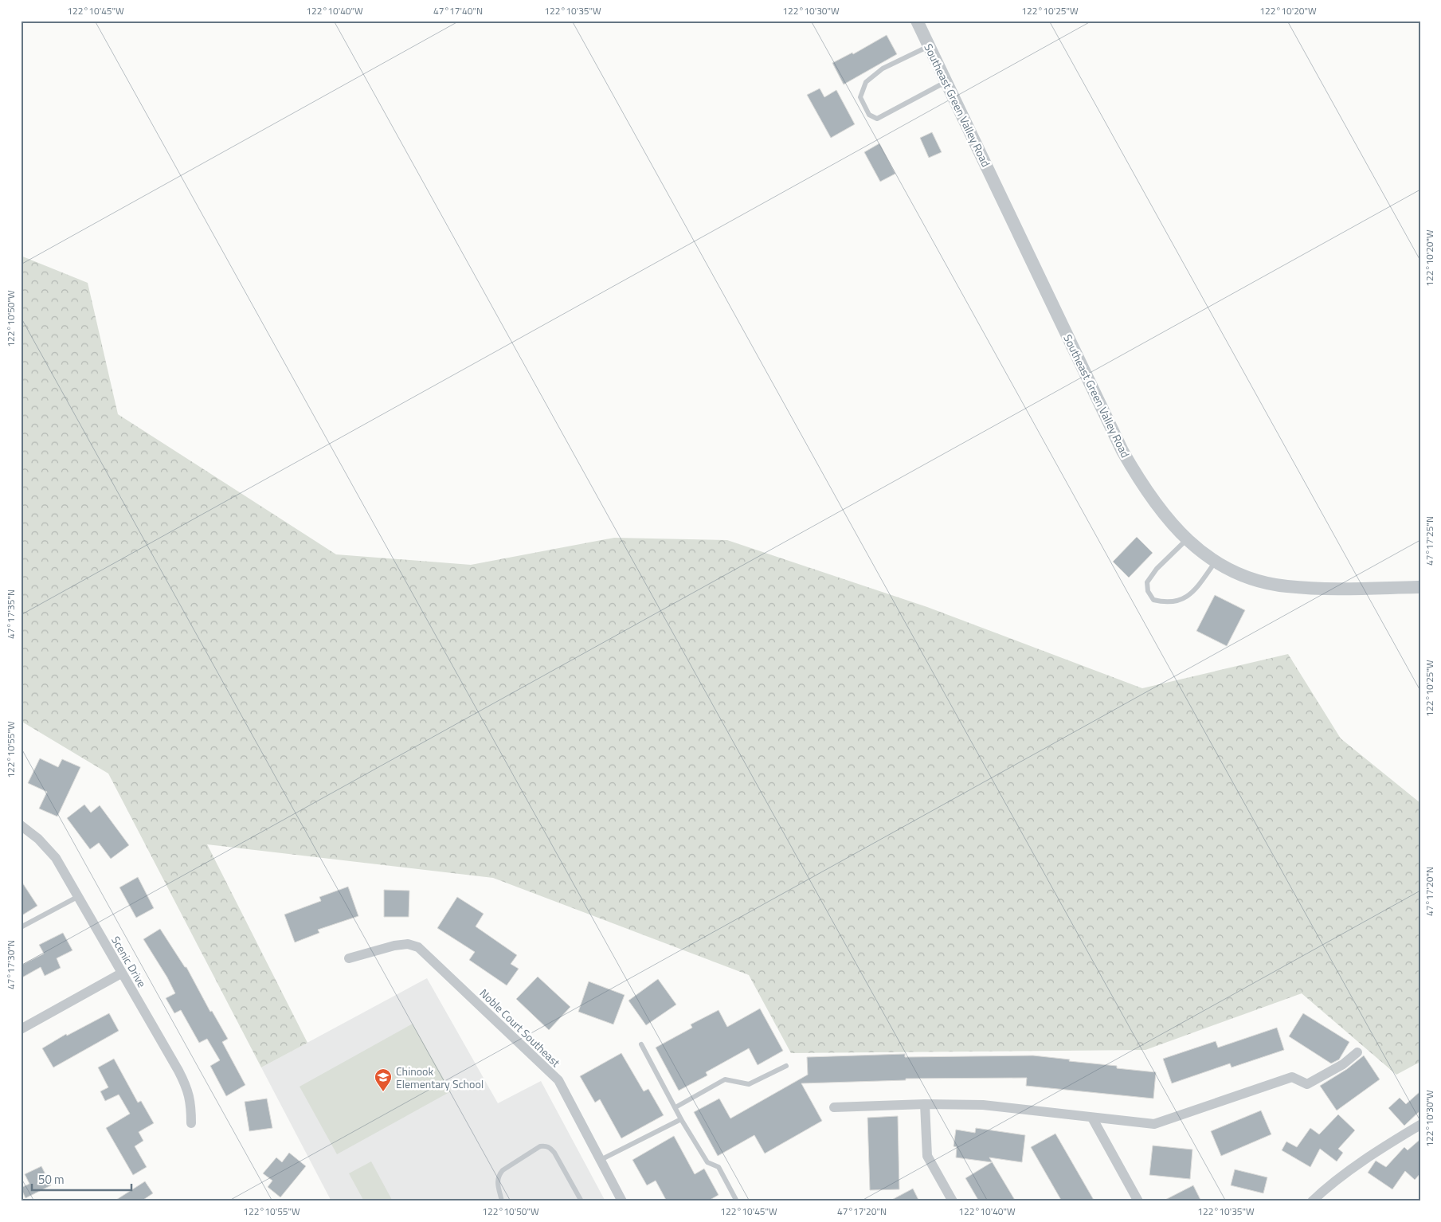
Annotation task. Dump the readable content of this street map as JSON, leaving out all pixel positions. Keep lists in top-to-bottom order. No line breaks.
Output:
{"streets":{"street":["Southeast Green Valley Road","Scenic Drive","Noble Court Southeast"]},"places":{"school or university":["Chinook Elementary School"]},"scale_bar":"50 m","coordinates":["122°10'45\"W","122°10'40\"W","47°17'40\"N","122°10'35\"W","122°10'30\"W","122°10'25\"W","122°10'20\"W","122°10'50\"W","47°17'25\"N","47°17'35\"N","122°10'55\"W","47°17'20\"N","47°17'30\"N"]}
